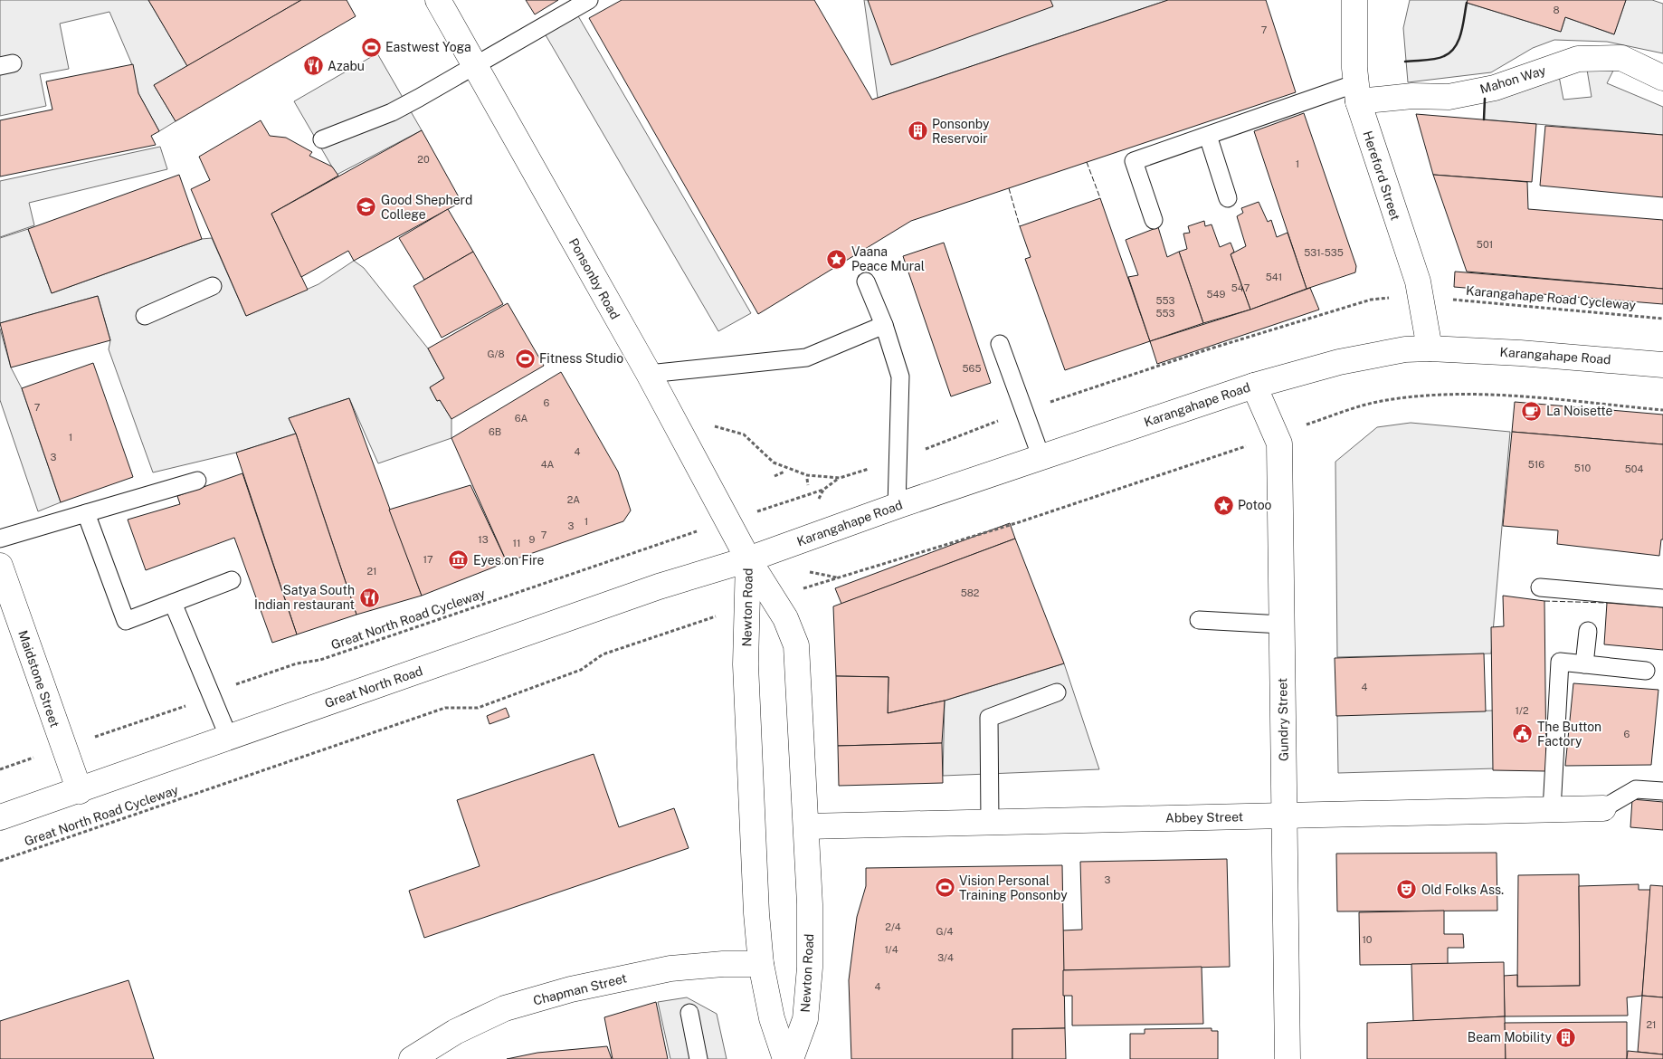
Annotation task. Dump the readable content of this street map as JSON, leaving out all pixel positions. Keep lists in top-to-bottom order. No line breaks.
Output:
{"streets":{"main road":["Mahon Way","Hereford Street","Ponsonby Road","Karangahape Road","Newton Road","Maidstone Street","Great North Road","Gundry Street","Abbey Street","Chapman Street"],"path":["Karangahape Road Cycleway","Great North Road Cycleway"]},"crossings":[["Mahon Way","Hereford Street"],["Hereford Street","Karangahape Road"],["Ponsonby Road","Karangahape Road"],["Ponsonby Road","Newton Road"],["Ponsonby Road","Great North Road Cycleway"],["Ponsonby Road","Great North Road"],["Karangahape Road","Newton Road"],["Karangahape Road","Great North Road"],["Karangahape Road","Gundry Street"],["Newton Road","Great North Road Cycleway"],["Newton Road","Great North Road"],["Newton Road","Abbey Street"],["Newton Road","Chapman Street"],["Great North Road Cycleway","Maidstone Street"],["Maidstone Street","Great North Road"],["Gundry Street","Abbey Street"]],"places":{"sports":["Eastwest Yoga","Fitness Studio","Vision Personal Training Ponsonby"],"restaurant":["Azabu","Satya South Indian restaurant"],"building":["Ponsonby Reservoir","Beam Mobility"],"school or university":["Good Shepherd College"],"place":["Vaana Peace Mural","Potoo"],"cafe":["La Noisette"],"museum":["Eyes on Fire"],"public building":["The Button Factory"],"theatre":["Old Folks Ass."]},"house_numbers":["8","7","20","1","501","531-535","541","547","549","553","553","G/8","565","6","7","6A","6B","1","4","3","4A","516","510","504","2A","1","3","7","13","9","11","17","21","582","4","1/2","6","3","2/4","G/4","10","1/4","3/4","4","21"]}
